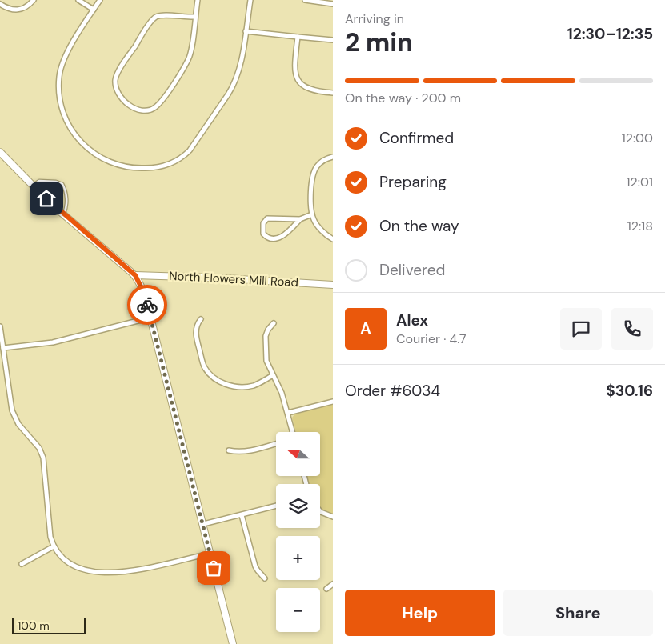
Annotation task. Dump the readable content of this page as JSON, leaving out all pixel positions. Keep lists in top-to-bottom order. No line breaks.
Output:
{"streets":{"main road":["North Flowers Mill Road"]},"scale_bar":"100 m","north":"left","page":{"heading":["2 min","Arriving in","12:30–12:35"],"panel":["Alex","Courier · 4.7","Order #6034","$30.16"],"bar":"On the way · 200 m","list":[["Confirmed","12:00"],["Preparing","12:01"],["On the way","12:18"],"Delivered"],"round":"A","map_buttons":["+","−"],"buttons":["Help","Share"],"scale":"100 m"}}
